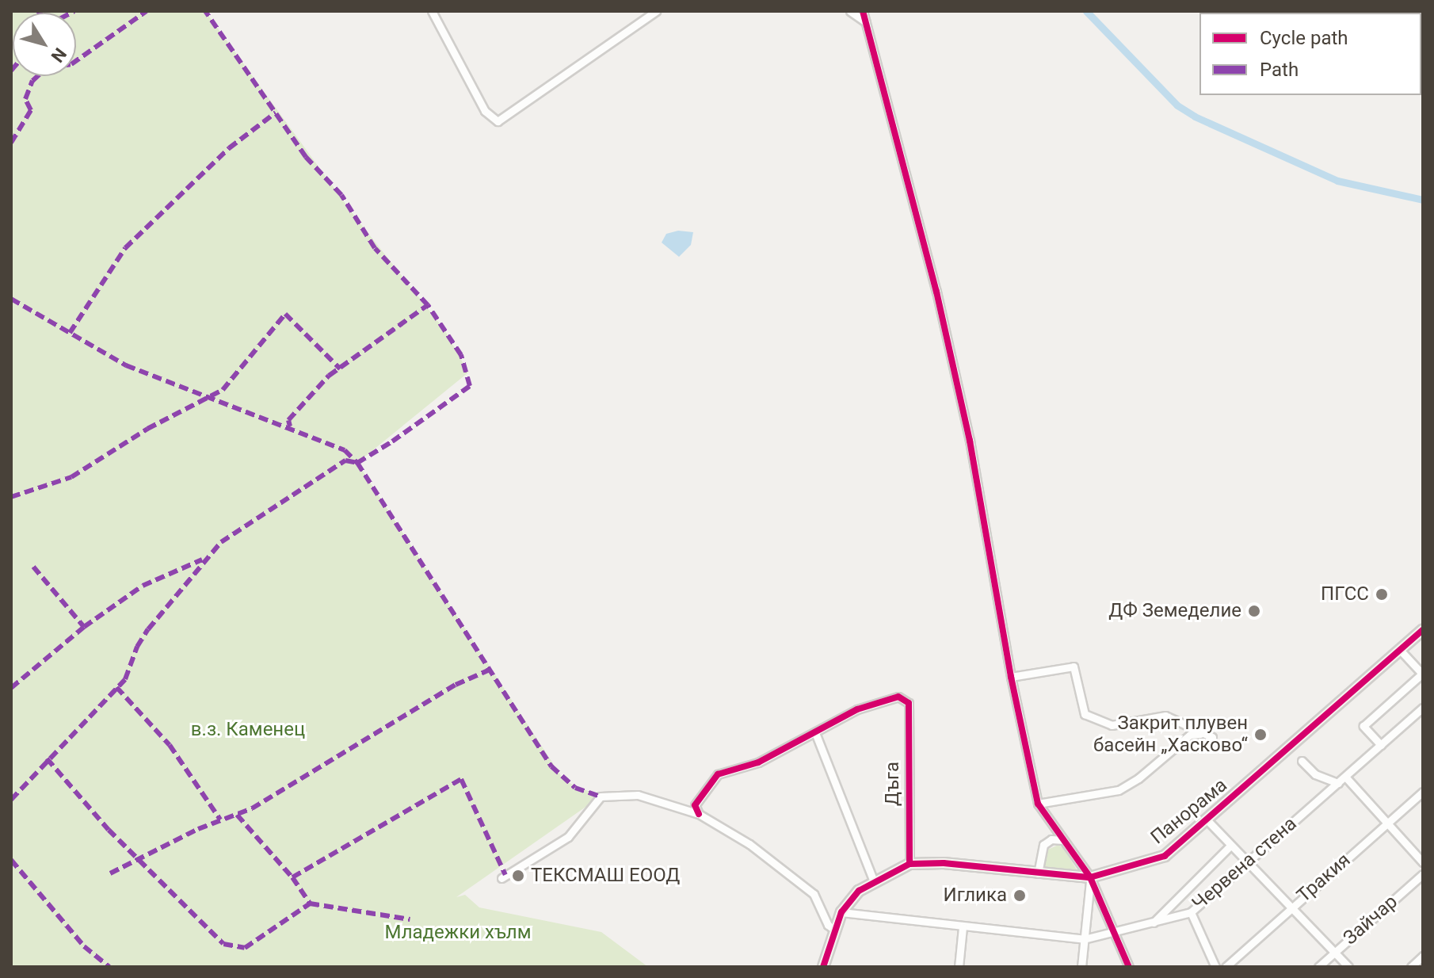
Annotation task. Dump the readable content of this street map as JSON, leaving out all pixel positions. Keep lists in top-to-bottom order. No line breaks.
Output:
{"streets":{"street":["Дъга","Панорама","Червена стена","Тракия","Зайчар"]},"crossings":[["Дъга","Панорама"],["Панорама","Червена стена"]],"parks":["в.з. Каменец","Младежки хълм"],"places":["ПГСС","ДФ Земеделие","Закрит плувен басейн „Хасково“","ТЕКСМАШ ЕООД","Иглика"],"legend":["Cycle path","Path"],"north":"bottom right"}
